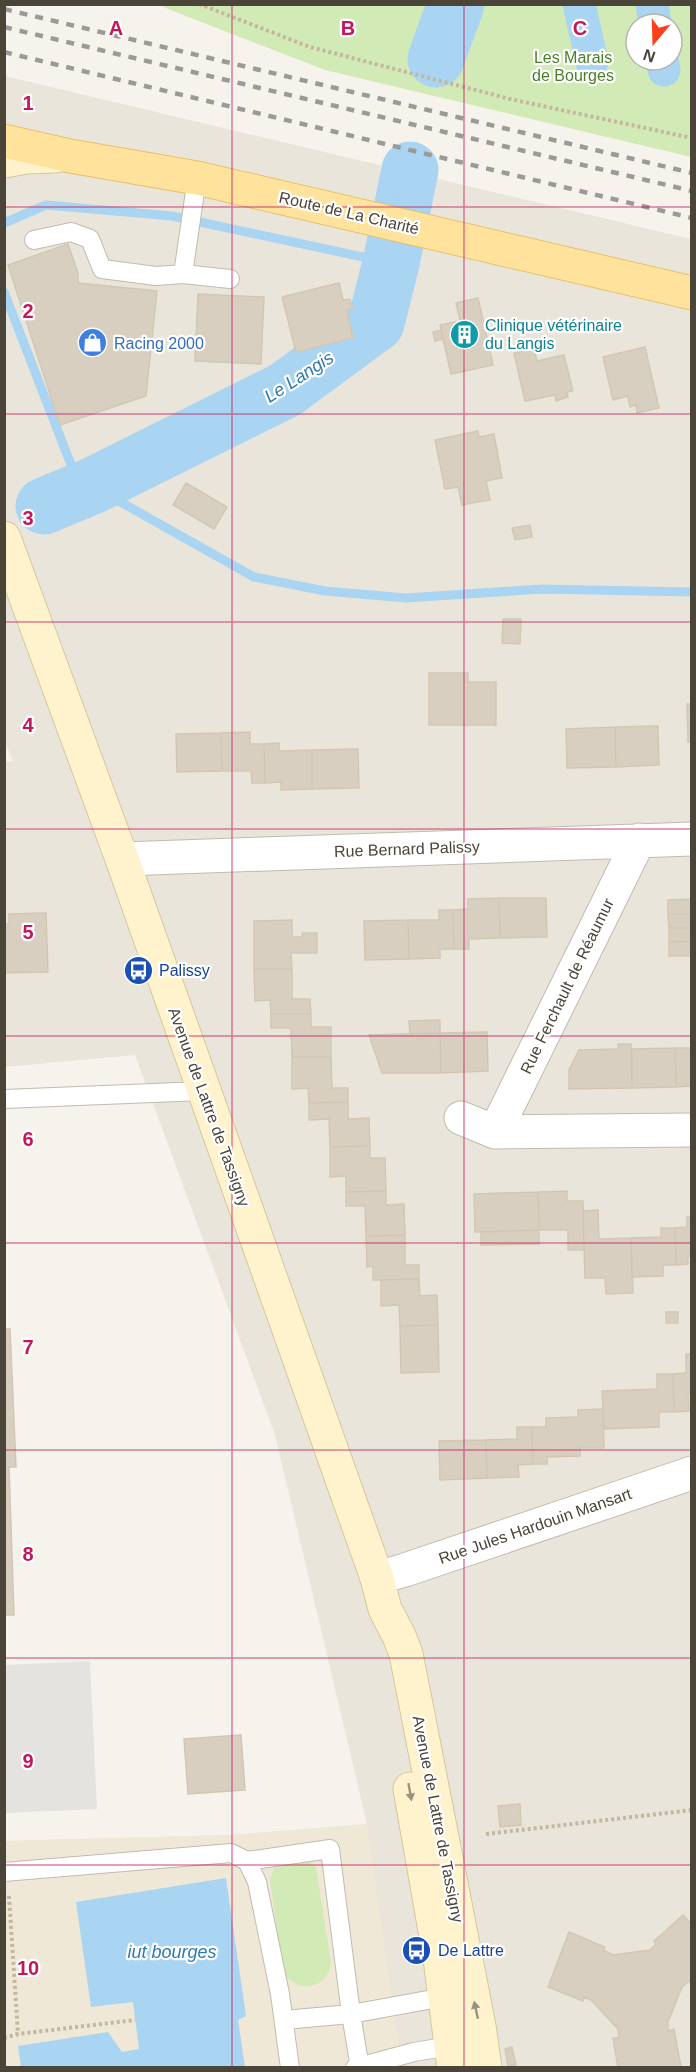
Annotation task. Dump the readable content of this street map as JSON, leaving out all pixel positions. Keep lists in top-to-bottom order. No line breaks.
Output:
{"streets":{"main road":["Route de La Charité","Avenue de Lattre de Tassigny"],"street":["Rue Bernard Palissy","Rue Ferchault de Réaumur","Rue Jules Hardouin Mansart"]},"crossings":[["Rue Bernard Palissy","Rue Ferchault de Réaumur"],["Rue Bernard Palissy","Avenue de Lattre de Tassigny"],["Avenue de Lattre de Tassigny","Rue Jules Hardouin Mansart"]],"water":["Le Langis","iut bourges"],"parks":["Les Marais de Bourges"],"places":{"building":["Clinique vétérinaire du Langis"],"shop":["Racing 2000"],"bus stop":["Palissy","De Lattre"]},"north":"bottom","grid":{"columns":["A","B","C"],"rows":["1","2","3","4","5","6","7","8","9","10"]}}
